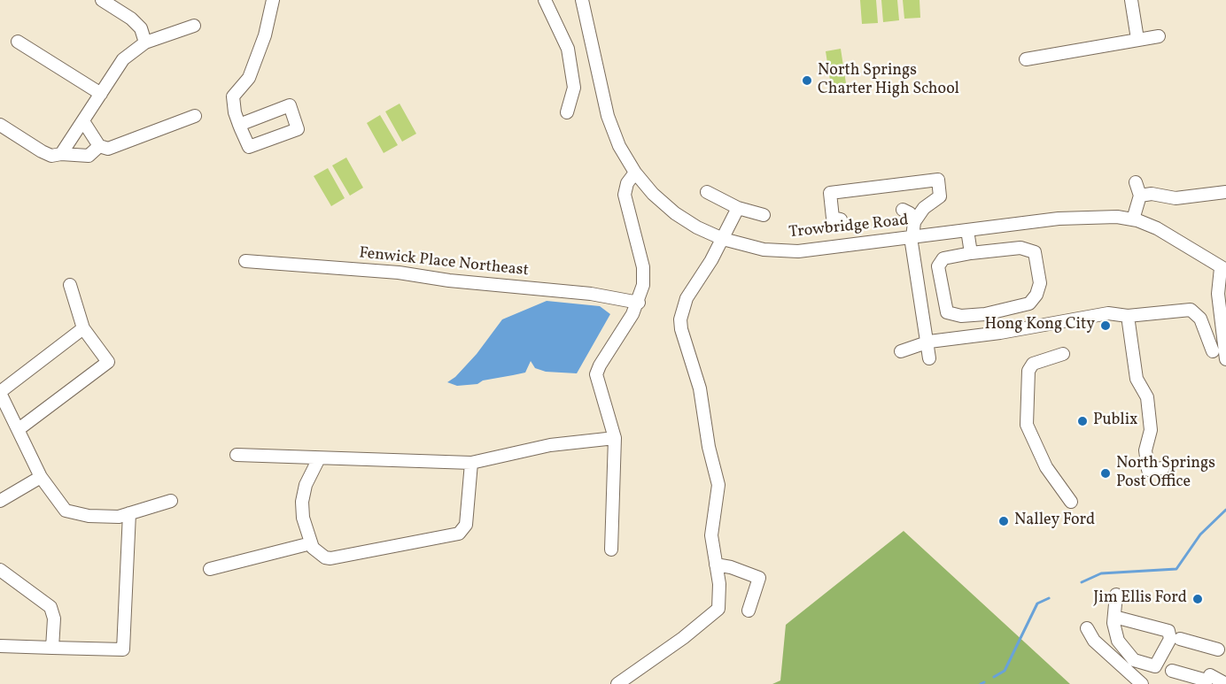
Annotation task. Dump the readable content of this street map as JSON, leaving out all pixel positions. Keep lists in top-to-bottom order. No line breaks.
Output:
{"streets":{"street":["Trowbridge Road","Fenwick Place Northeast"]},"places":["North Springs Charter High School","Hong Kong City","Publix","North Springs Post Office","Nalley Ford","Jim Ellis Ford"]}
